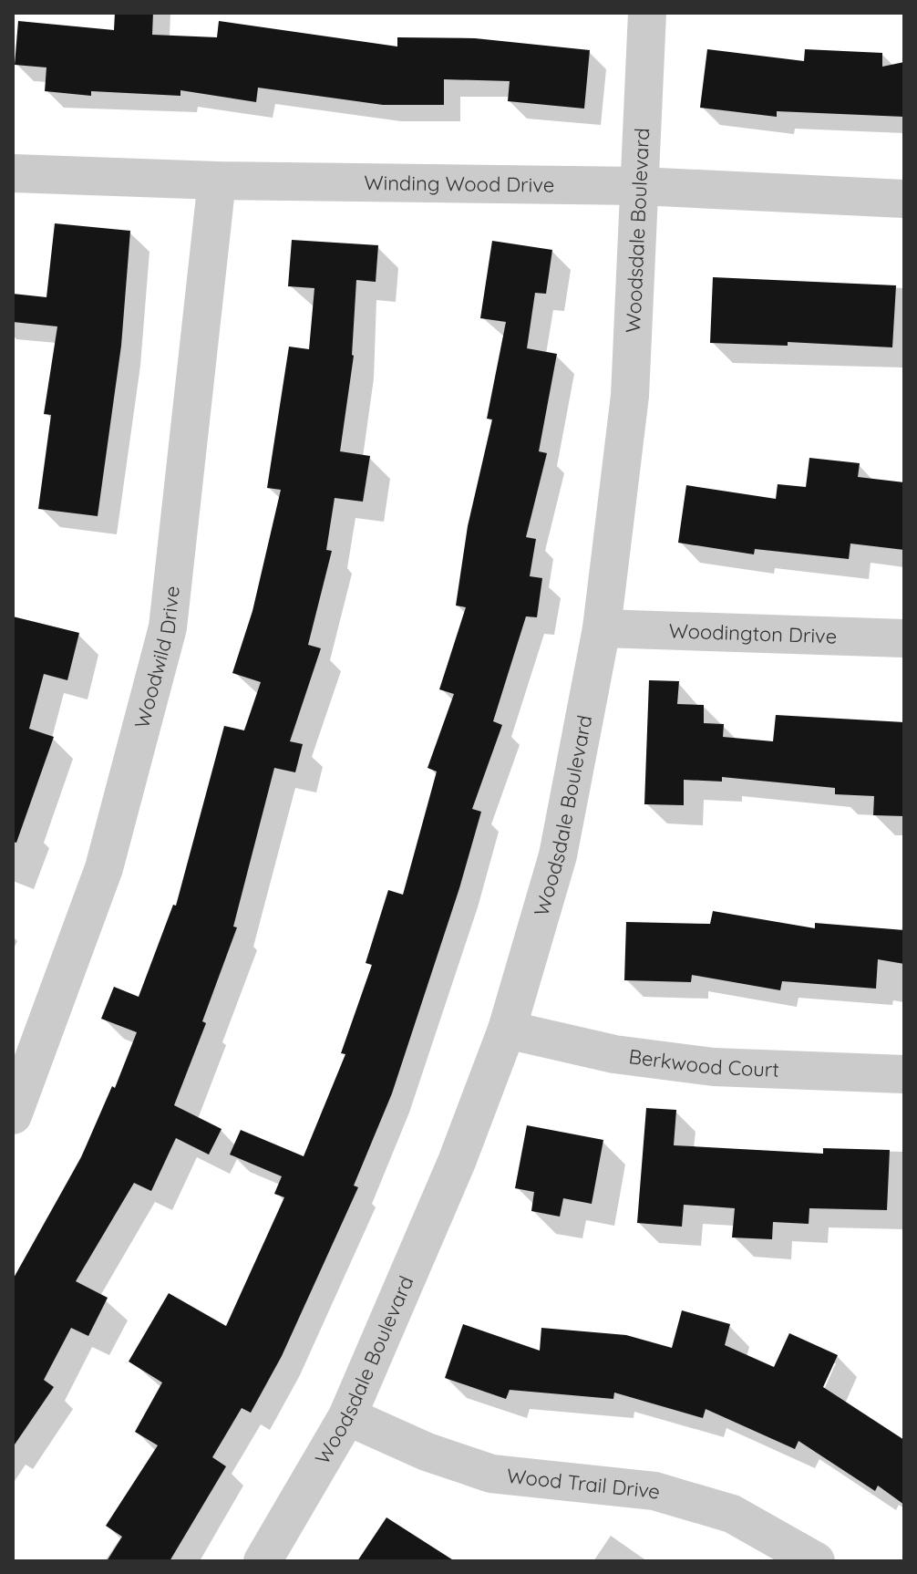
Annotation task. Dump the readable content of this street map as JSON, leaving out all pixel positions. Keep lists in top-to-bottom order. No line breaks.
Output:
{"streets":{"street":["Winding Wood Drive","Woodsdale Boulevard","Woodington Drive","Woodwild Drive","Berkwood Court","Wood Trail Drive"]},"crossings":[["Winding Wood Drive","Woodsdale Boulevard"],["Winding Wood Drive","Woodwild Drive"],["Woodsdale Boulevard","Woodington Drive"],["Woodsdale Boulevard","Berkwood Court"],["Woodsdale Boulevard","Wood Trail Drive"]]}
